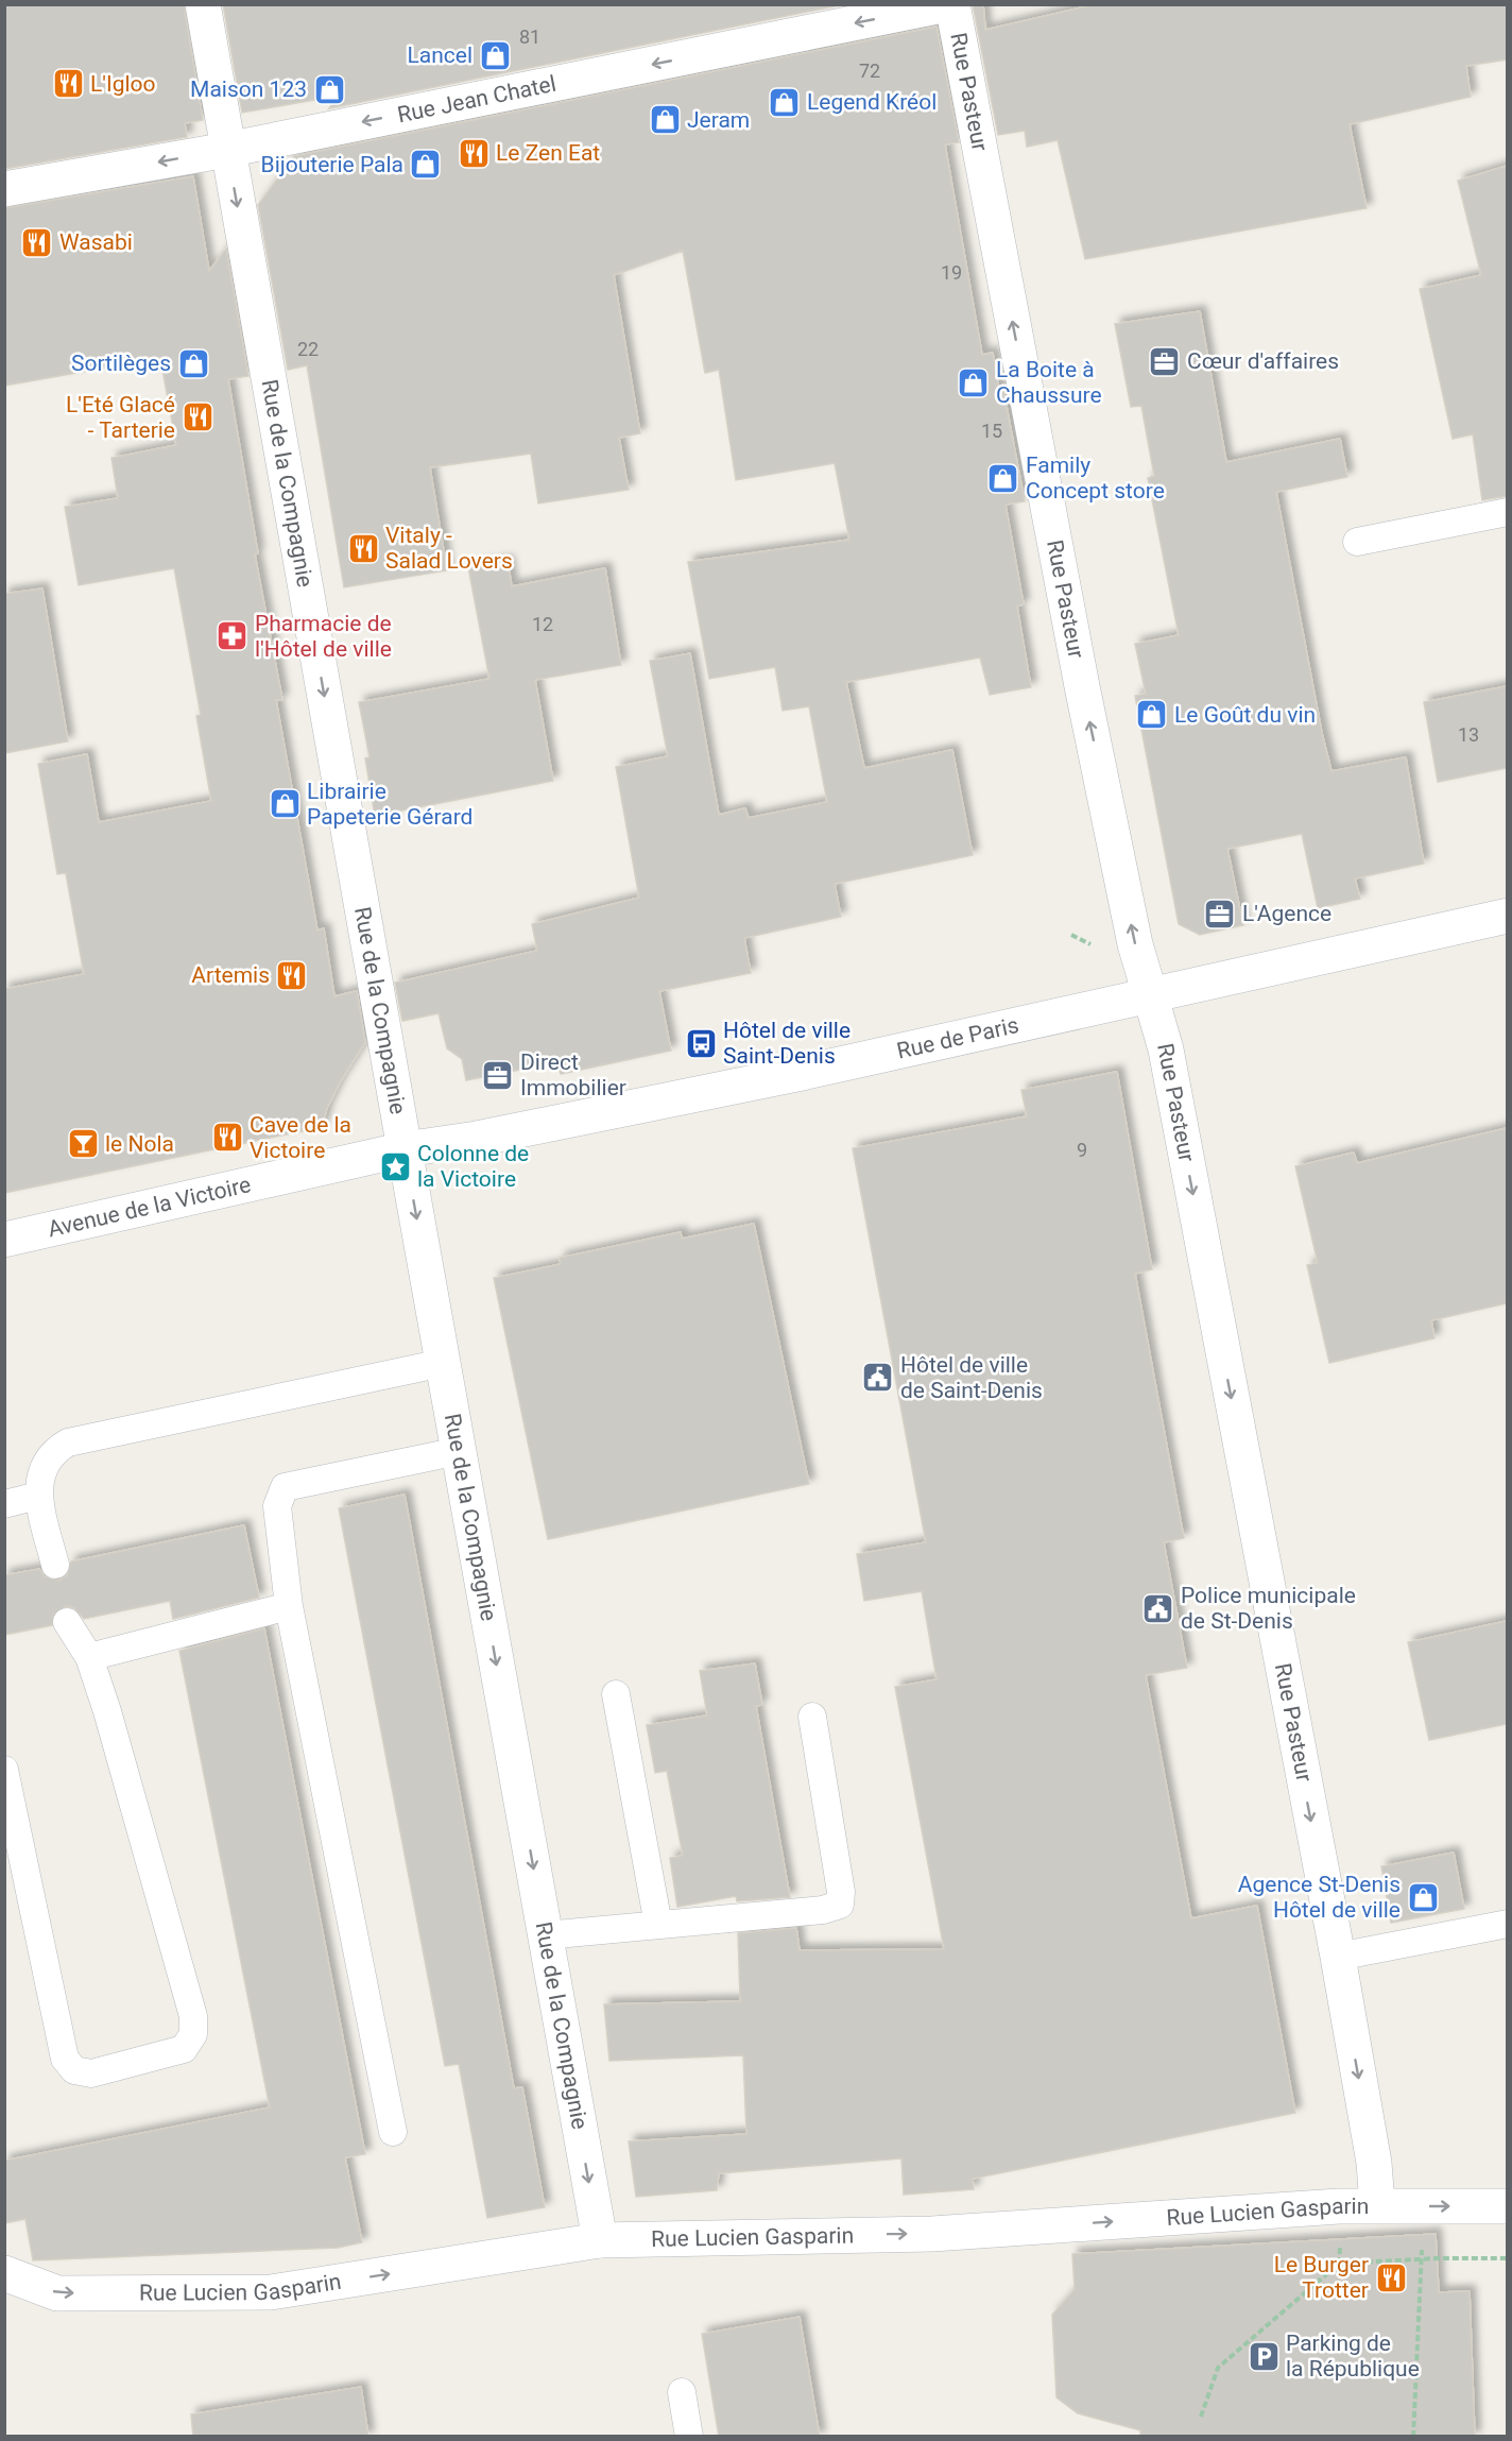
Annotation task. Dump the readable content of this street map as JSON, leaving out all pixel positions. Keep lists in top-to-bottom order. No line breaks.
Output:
{"streets":{"street":["Rue Pasteur","Rue Jean Chatel","Rue de la Compagnie","Rue de Paris","Avenue de la Victoire","Rue Lucien Gasparin"]},"crossings":[["Rue Pasteur","Rue Jean Chatel"],["Rue Pasteur","Rue de Paris"],["Rue Pasteur","Rue Lucien Gasparin"],["Rue Jean Chatel","Rue de la Compagnie"],["Rue de la Compagnie","Rue de Paris"],["Rue de la Compagnie","Avenue de la Victoire"],["Rue de la Compagnie","Rue Lucien Gasparin"],["Rue de Paris","Avenue de la Victoire"]],"one_way":["Rue Jean Chatel","Rue de la Compagnie","Rue Lucien Gasparin"],"places":{"shop":["Lancel","Maison 123","Legend Kréol","Jeram","Bijouterie Pala","Sortilèges","La Boite à Chaussure","Family Concept store","Le Goût du vin","Librairie Papeterie Gérard","Agence St-Denis Hôtel de ville"],"restaurant":["L'Igloo","Le Zen Eat","Wasabi","L'Eté Glacé - Tarterie","Vitaly - Salad Lovers","Artemis","Cave de la Victoire","Le Burger Trotter"],"office":["Cœur d'affaires","L'Agence","Direct Immobilier"],"pharmacy":["Pharmacie de l'Hôtel de ville"],"bus stop":["Hôtel de ville Saint-Denis"],"bar":["le Nola"],"place":["Colonne de la Victoire"],"public building":["Hôtel de ville de Saint-Denis","Police municipale de St-Denis"],"parking":["Parking de la République"]},"house_numbers":["81","72","19","22","15","12","13","9"]}
